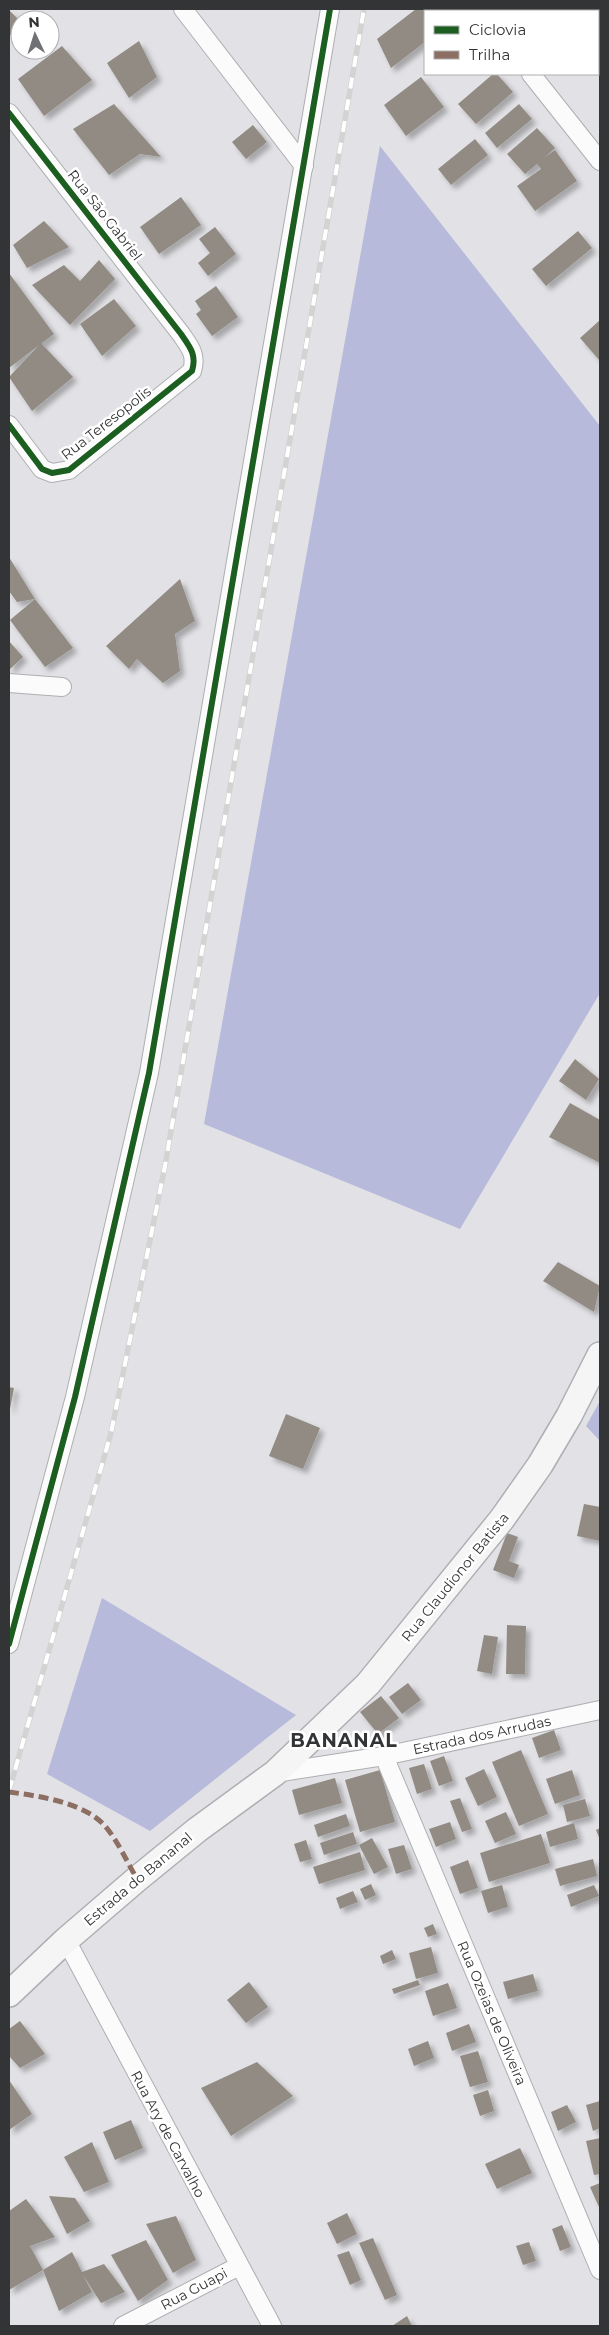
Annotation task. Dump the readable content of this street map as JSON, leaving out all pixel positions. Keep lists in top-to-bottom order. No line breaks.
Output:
{"streets":{"main road":["Rua Claudionor Batista","Estrada do Bananal"],"street":["Rua São Gabriel","Rua Teresopolis","Estrada dos Arrudas","Rua Ozeias de Oliveira","Rua Ary de Carvalho","Rua Guapi"]},"crossings":[["Rua São Gabriel","Rua Teresopolis"],["Rua Claudionor Batista","Estrada dos Arrudas"],["Rua Claudionor Batista","Estrada do Bananal"],["Estrada dos Arrudas","Estrada do Bananal"],["Estrada dos Arrudas","Rua Ozeias de Oliveira"],["Estrada do Bananal","Rua Ary de Carvalho"],["Rua Ary de Carvalho","Rua Guapi"]],"districts":["BANANAL"],"legend":["Ciclovia","Trilha"],"north":"top"}
